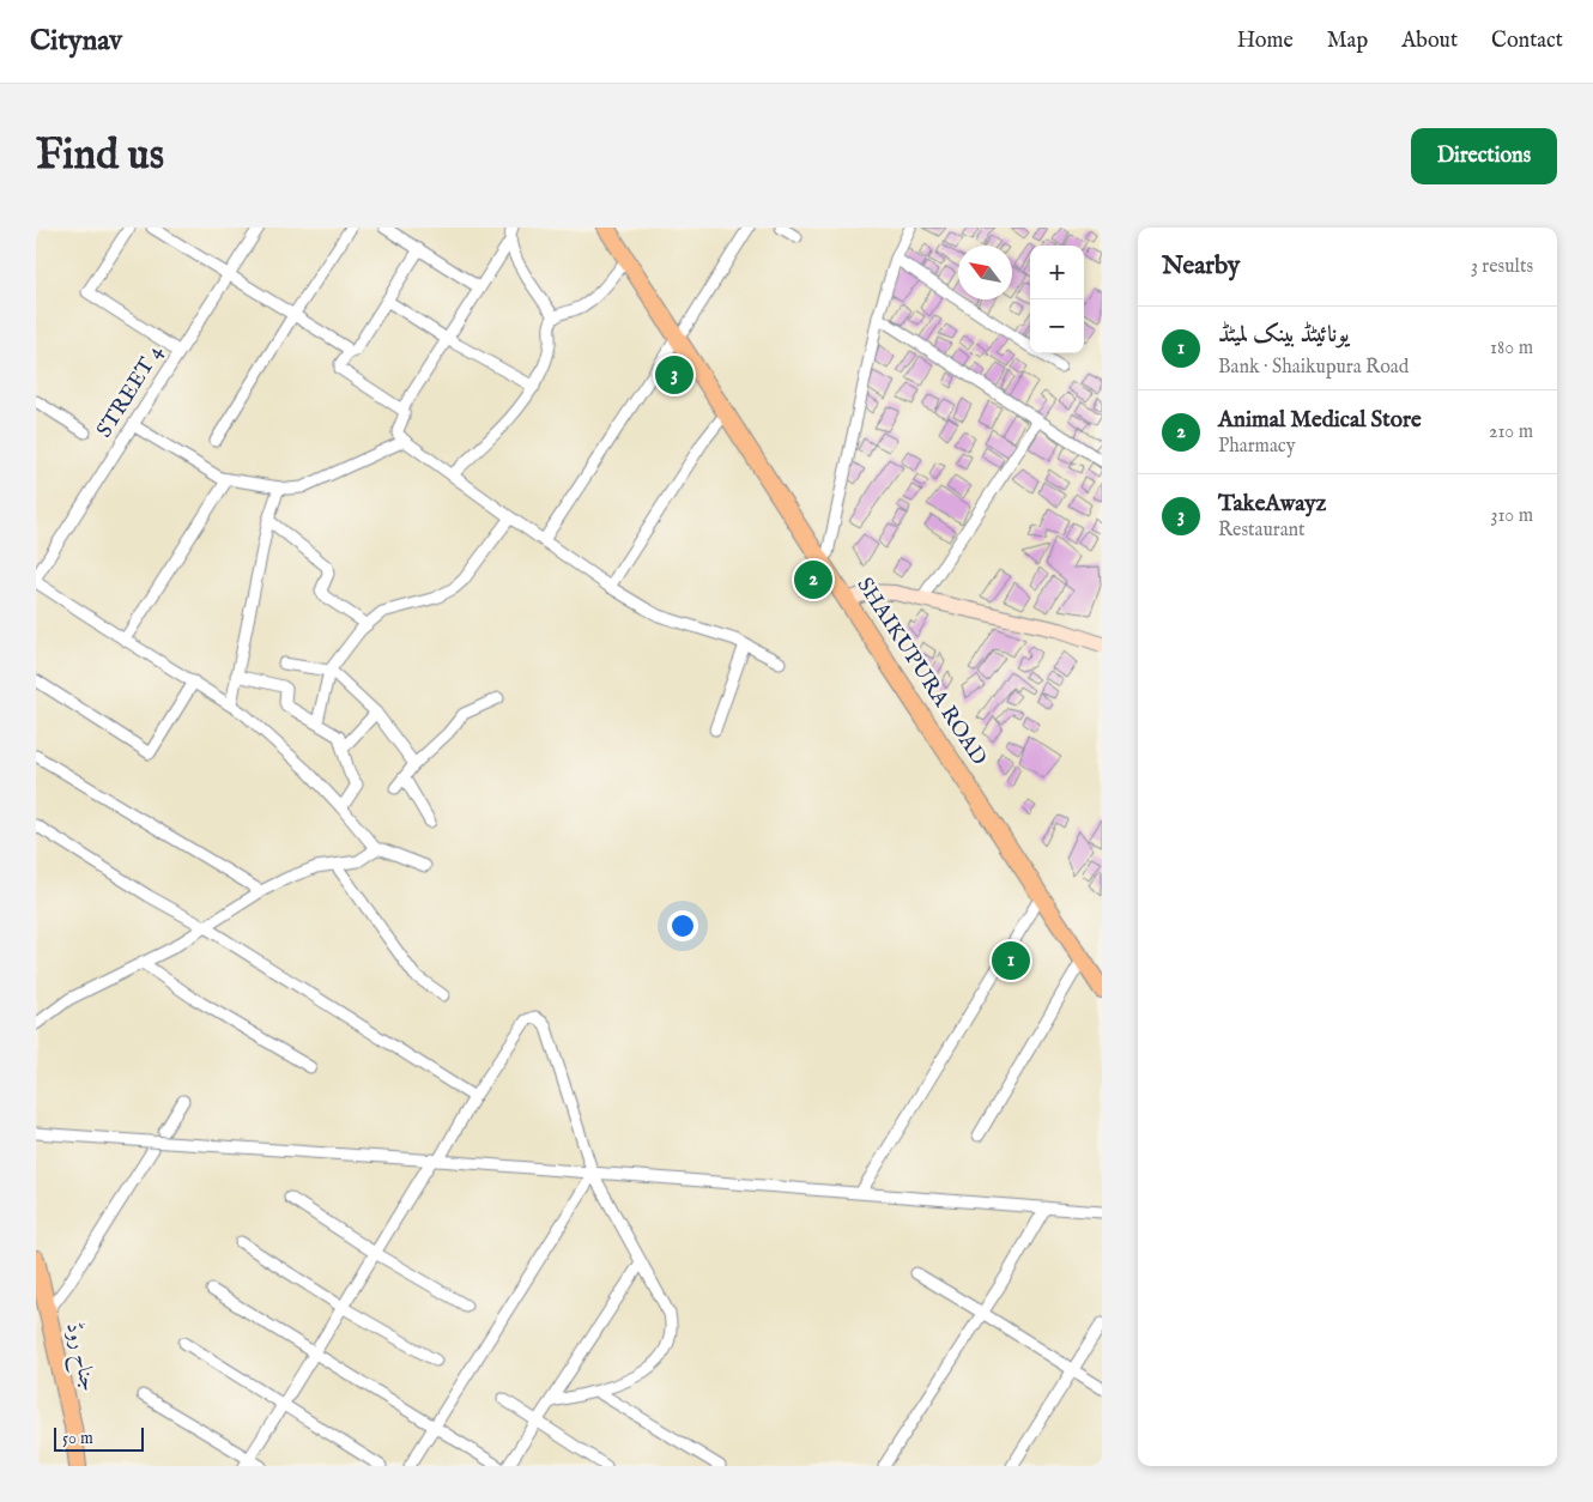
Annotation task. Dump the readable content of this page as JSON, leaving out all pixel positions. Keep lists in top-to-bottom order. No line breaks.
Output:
{"streets":{"main road":["SHAIKUPURA ROAD","جناح روڈ"],"street":["STREET 4"]},"scale_bar":"50 m","north":"top left","page":{"header":"Citynav","nav":["Home","Map","About","Contact"],"buttons":"Directions","title":"Find us","heading":["Nearby","3 results"],"map_buttons":["+","−"],"list":[{"mark":"1","name":"یونائیٹڈ بینک لمیٹڈ","note":"Bank · Shaikupura Road","value":"180 m"},{"mark":"2","name":"Animal Medical Store","note":"Pharmacy","value":"210 m"},{"mark":"3","name":"TakeAwayz","note":"Restaurant","value":"310 m"}],"pins":["3","2","1"],"scale":"50 m"}}
